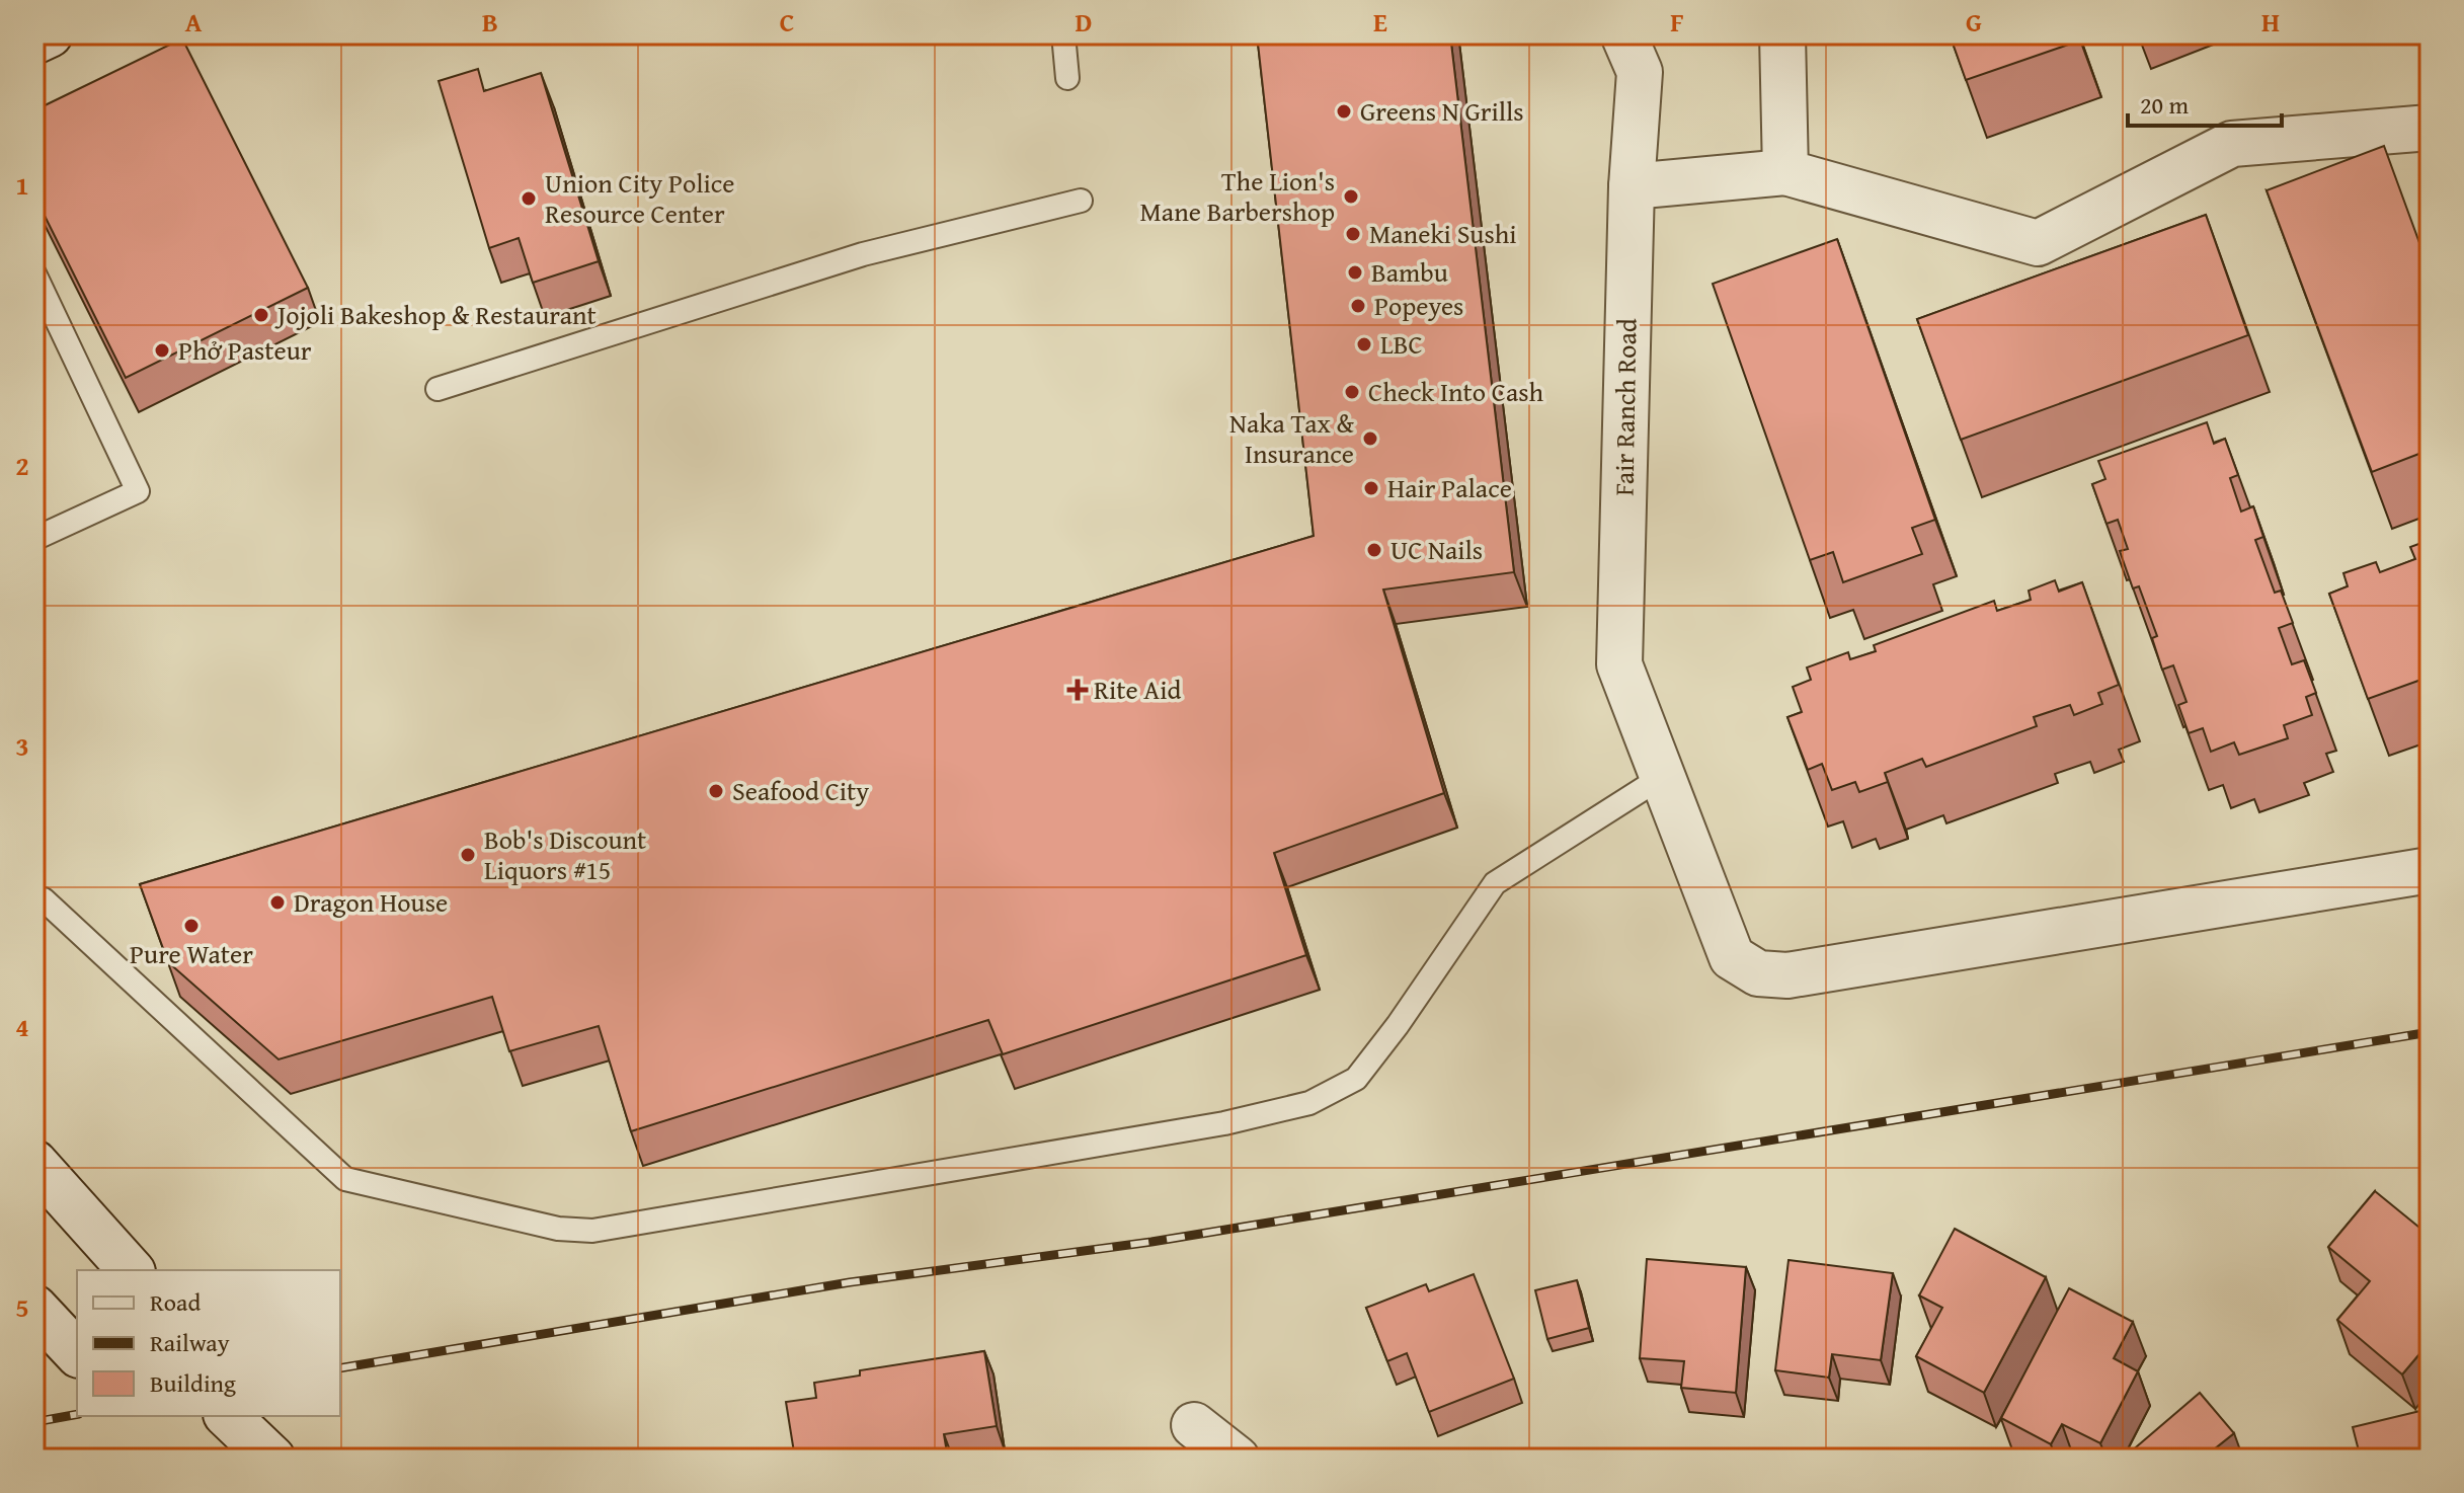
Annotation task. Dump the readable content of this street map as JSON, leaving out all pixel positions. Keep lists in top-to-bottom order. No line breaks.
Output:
{"streets":{"street":["Fair Ranch Road"]},"places":{"other":["Greens N Grills","The Lion's Mane Barbershop","Union City Police Resource Center","Maneki Sushi","Bambu","Popeyes","Jojoli Bakeshop & Restaurant","LBC","Phở Pasteur","Check Into Cash","Naka Tax & Insurance","Hair Palace","UC Nails","Seafood City","Bob's Discount Liquors #15","Dragon House","Pure Water"],"health":["Rite Aid"]},"legend":["Road","Railway","Building"],"scale_bar":"20 m","grid":{"columns":["A","B","C","D","E","F","G","H"],"rows":["1","2","3","4","5"]}}
